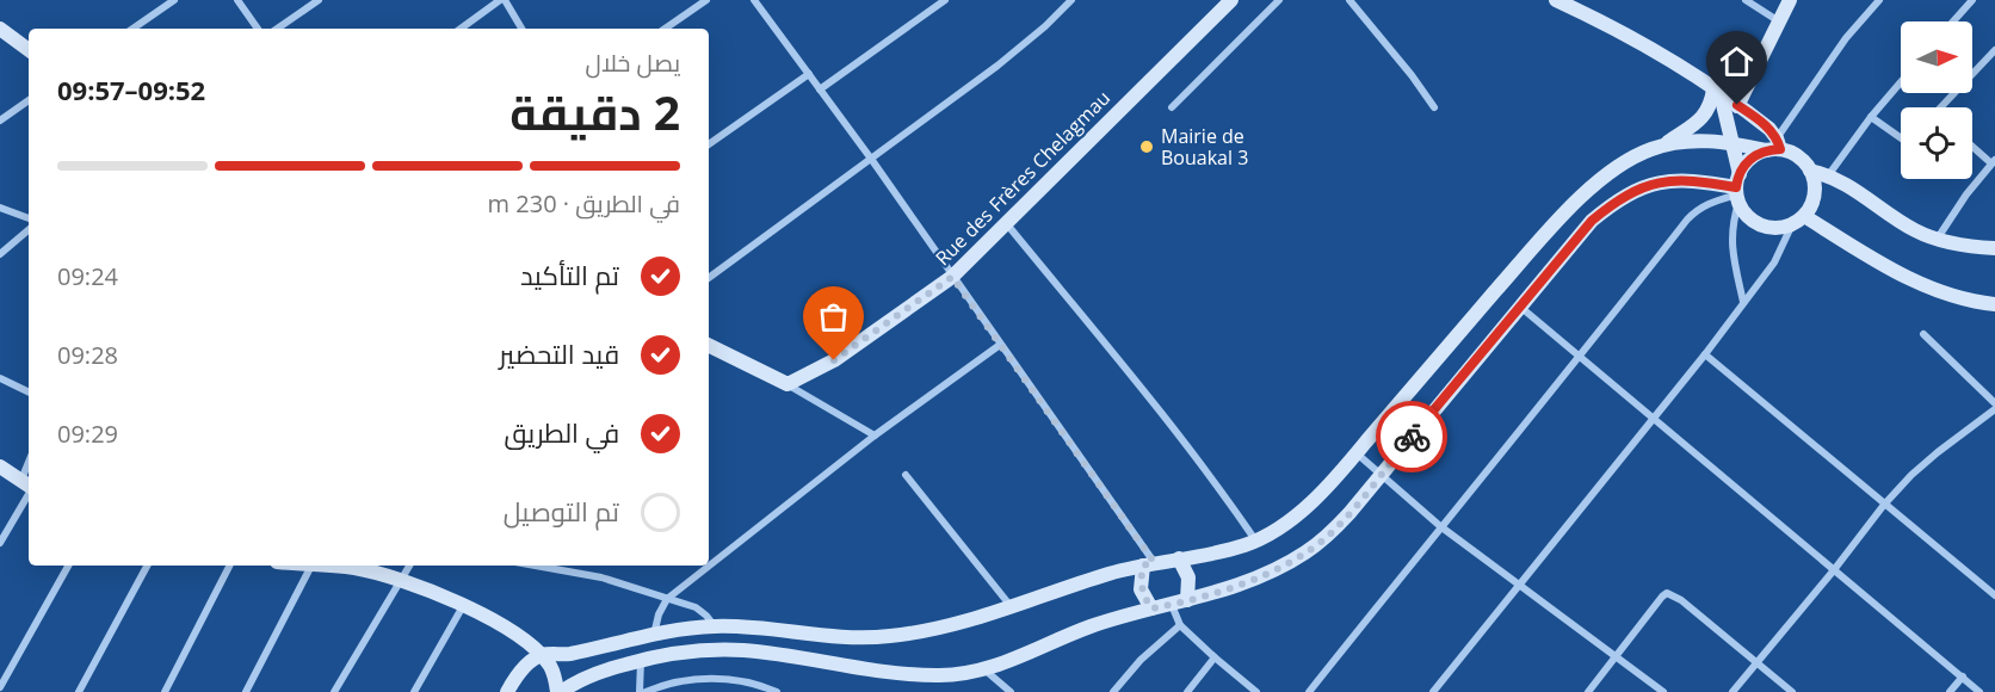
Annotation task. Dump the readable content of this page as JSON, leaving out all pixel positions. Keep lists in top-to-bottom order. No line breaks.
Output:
{"streets":{"main road":["Rue des Frères Chelagmau"]},"places":["Mairie de Bouakal 3"],"north":"right","page":{"heading":["2 دقيقة","يصل خلال","09:52–09:57"],"bar":"في الطريق · 230 m","list":[["تم التأكيد","09:24"],["قيد التحضير","09:28"],["في الطريق","09:29"],"تم التوصيل"]}}
